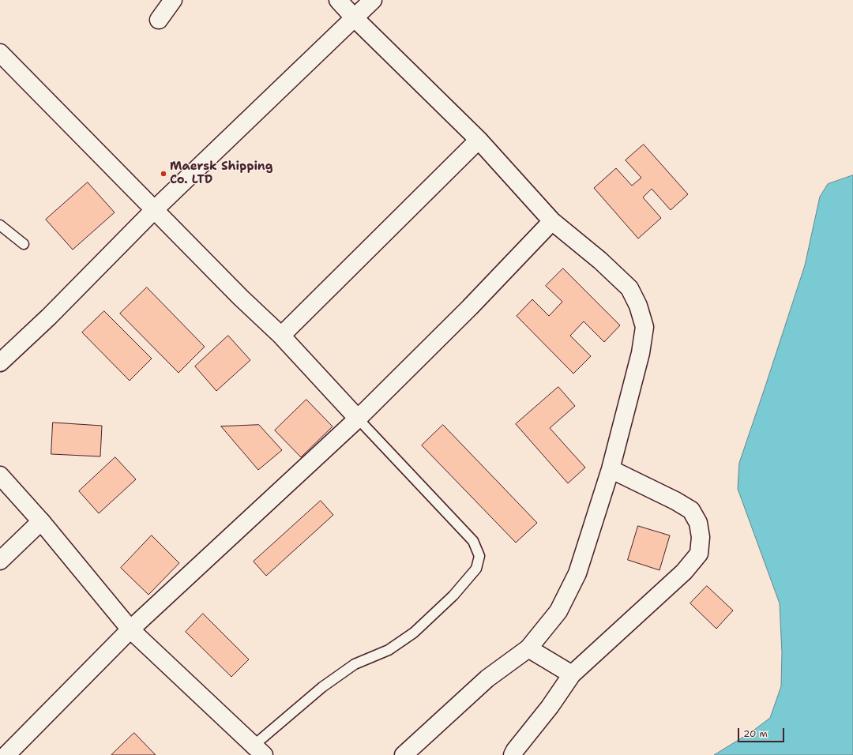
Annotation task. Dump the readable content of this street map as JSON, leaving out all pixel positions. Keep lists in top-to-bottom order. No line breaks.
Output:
{"places":["Maersk Shipping Co. LTD"],"scale_bar":"20 m"}
